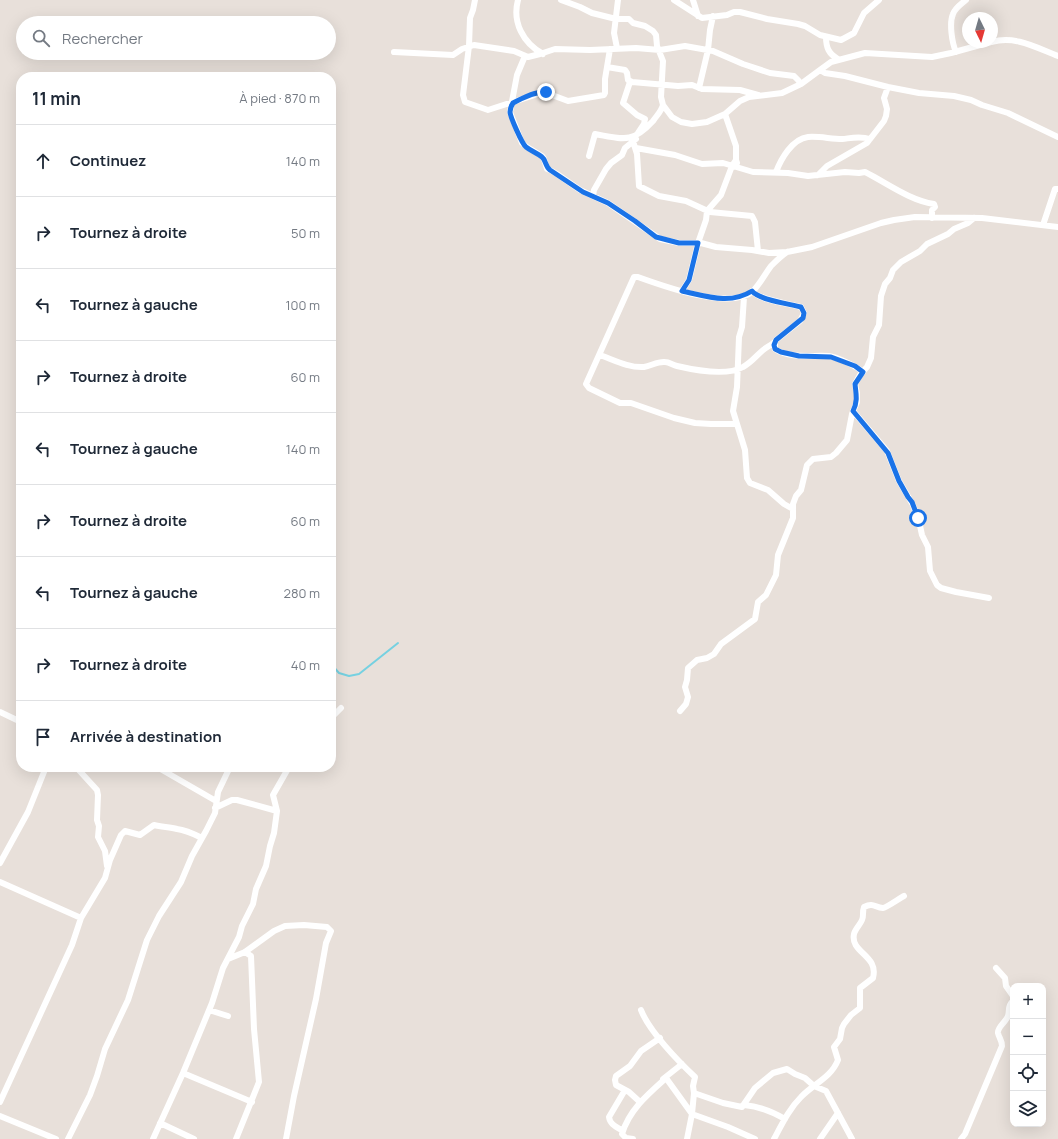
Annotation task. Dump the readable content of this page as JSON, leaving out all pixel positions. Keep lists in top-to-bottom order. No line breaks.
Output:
{"north":"bottom","page":{"search":"Rechercher","heading":["11 min","À pied · 870 m"],"list":[["Continuez","140 m"],["Tournez à droite","50 m"],["Tournez à gauche","100 m"],["Tournez à droite","60 m"],["Tournez à gauche","140 m"],["Tournez à droite","60 m"],["Tournez à gauche","280 m"],["Tournez à droite","40 m"],"Arrivée à destination"],"map_buttons":["+","−"]}}
